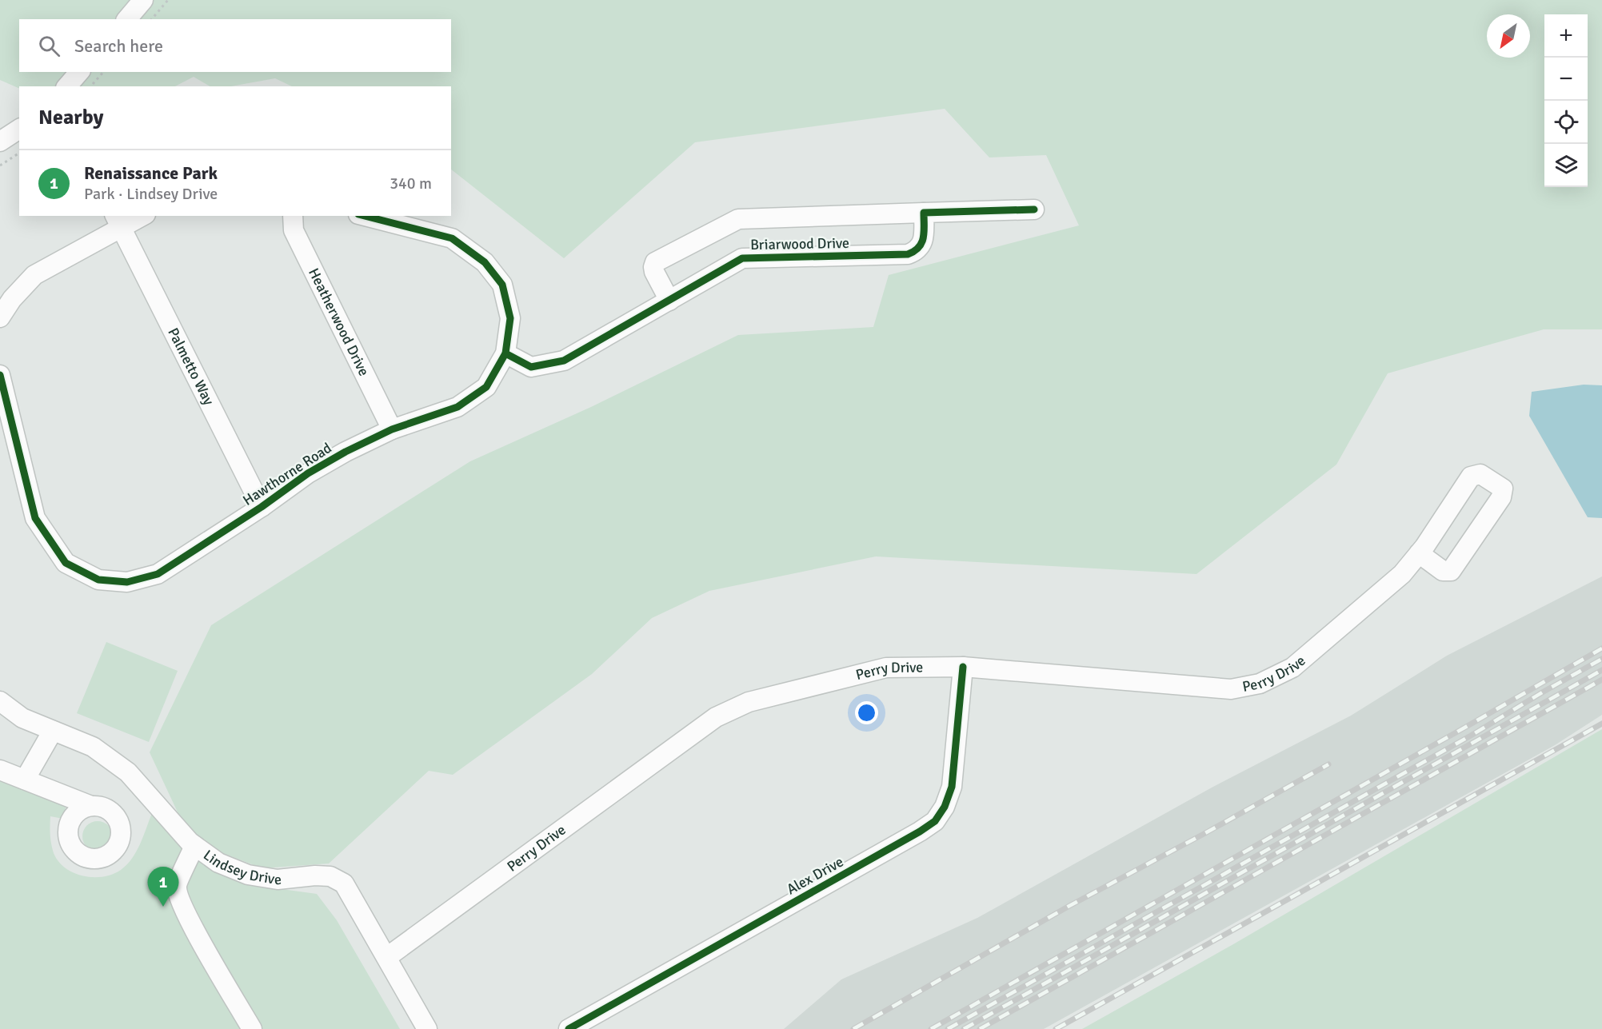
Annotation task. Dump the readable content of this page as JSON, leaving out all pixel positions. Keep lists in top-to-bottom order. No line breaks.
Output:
{"streets":{"street":["Briarwood Drive","Heatherwood Drive","Palmetto Way","Hawthorne Road","Perry Drive","Lindsey Drive","Alex Drive"]},"crossings":[["Briarwood Drive","Hawthorne Road"],["Heatherwood Drive","Hawthorne Road"],["Palmetto Way","Hawthorne Road"],["Perry Drive","Lindsey Drive"],["Perry Drive","Alex Drive"]],"north":"bottom left","page":{"map_buttons":["+","−"],"search":"Search here","heading":"Nearby","list":[{"mark":"1","name":"Renaissance Park","note":"Park · Lindsey Drive","value":"340 m"}],"pins":"1"}}
